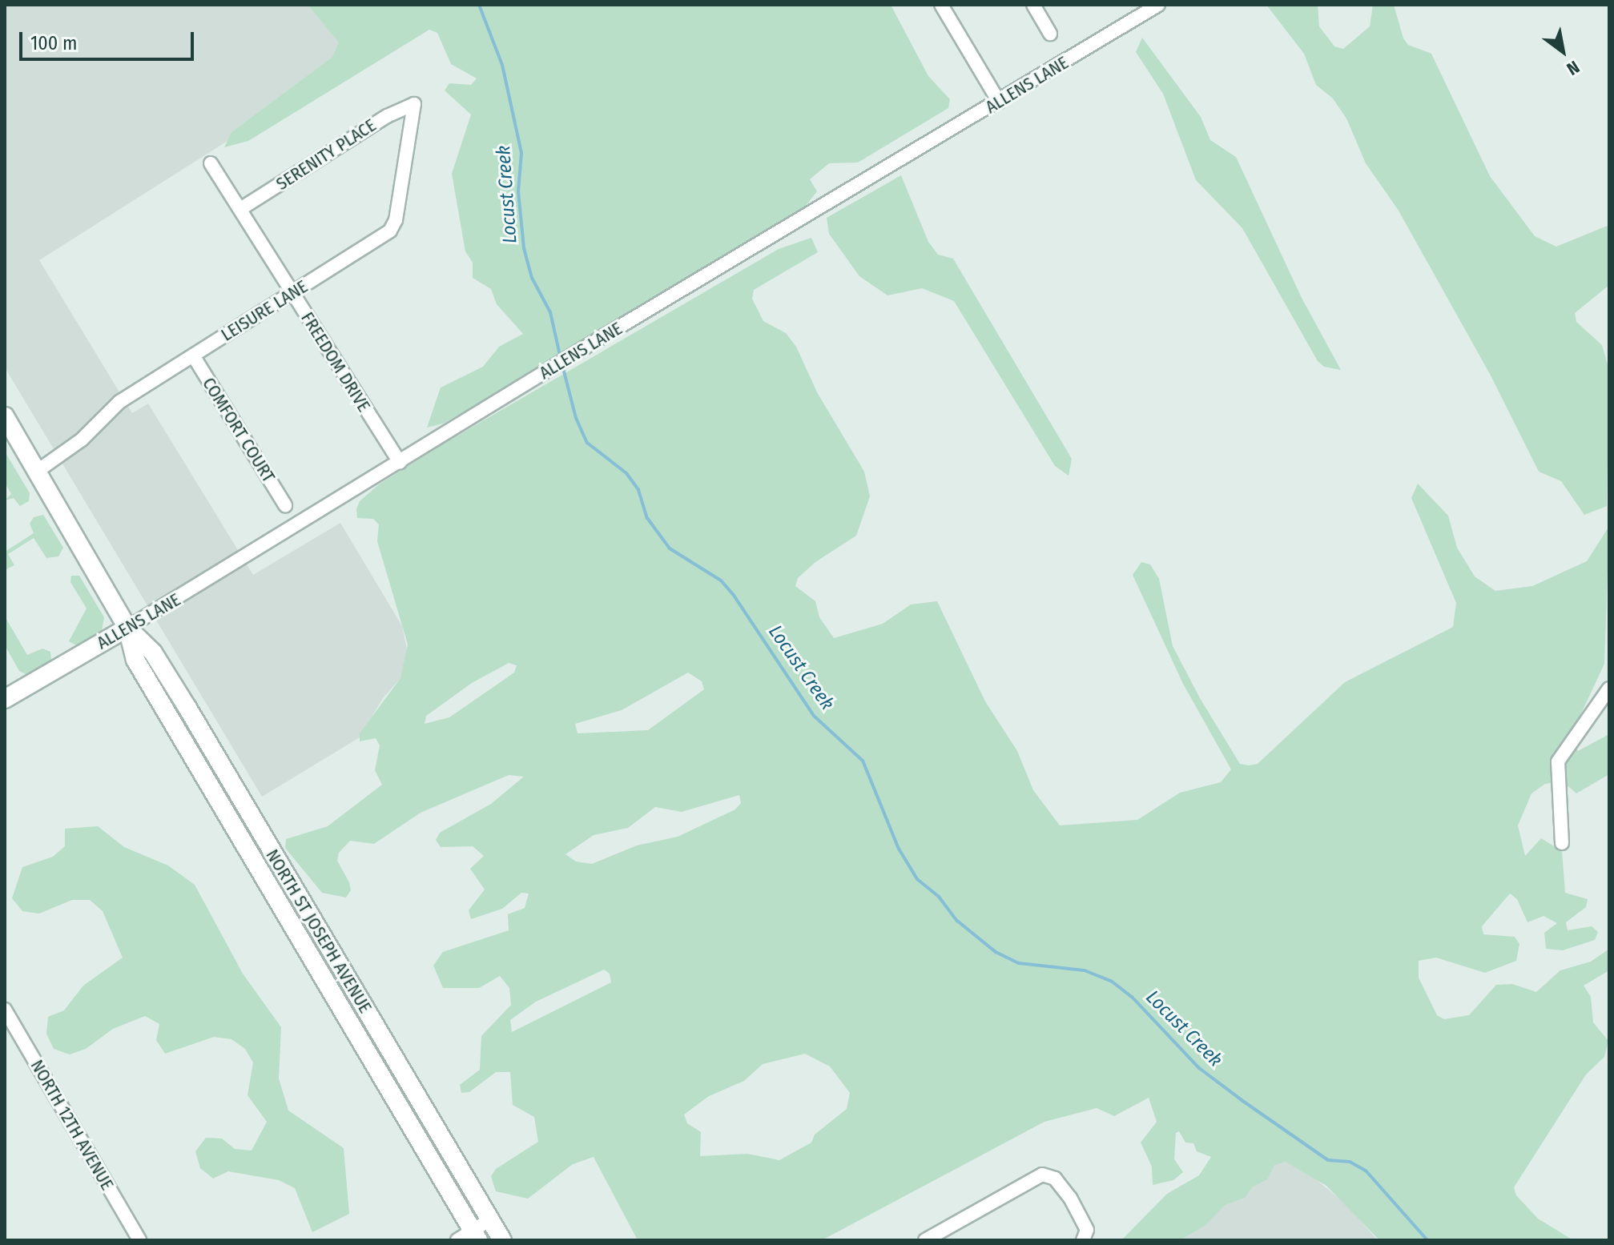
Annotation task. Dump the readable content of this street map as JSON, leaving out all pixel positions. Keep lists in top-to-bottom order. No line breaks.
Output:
{"streets":{"main road":["ALLENS LANE","NORTH ST JOSEPH AVENUE"],"street":["SERENITY PLACE","LEISURE LANE","FREEDOM DRIVE","COMFORT COURT","NORTH 12TH AVENUE"]},"crossings":[["ALLENS LANE","FREEDOM DRIVE"],["ALLENS LANE","NORTH ST JOSEPH AVENUE"],["SERENITY PLACE","LEISURE LANE"],["SERENITY PLACE","FREEDOM DRIVE"],["LEISURE LANE","FREEDOM DRIVE"],["LEISURE LANE","COMFORT COURT"],["LEISURE LANE","NORTH ST JOSEPH AVENUE"]],"water":["Locust Creek"],"scale_bar":"100 m","north":"bottom right"}
